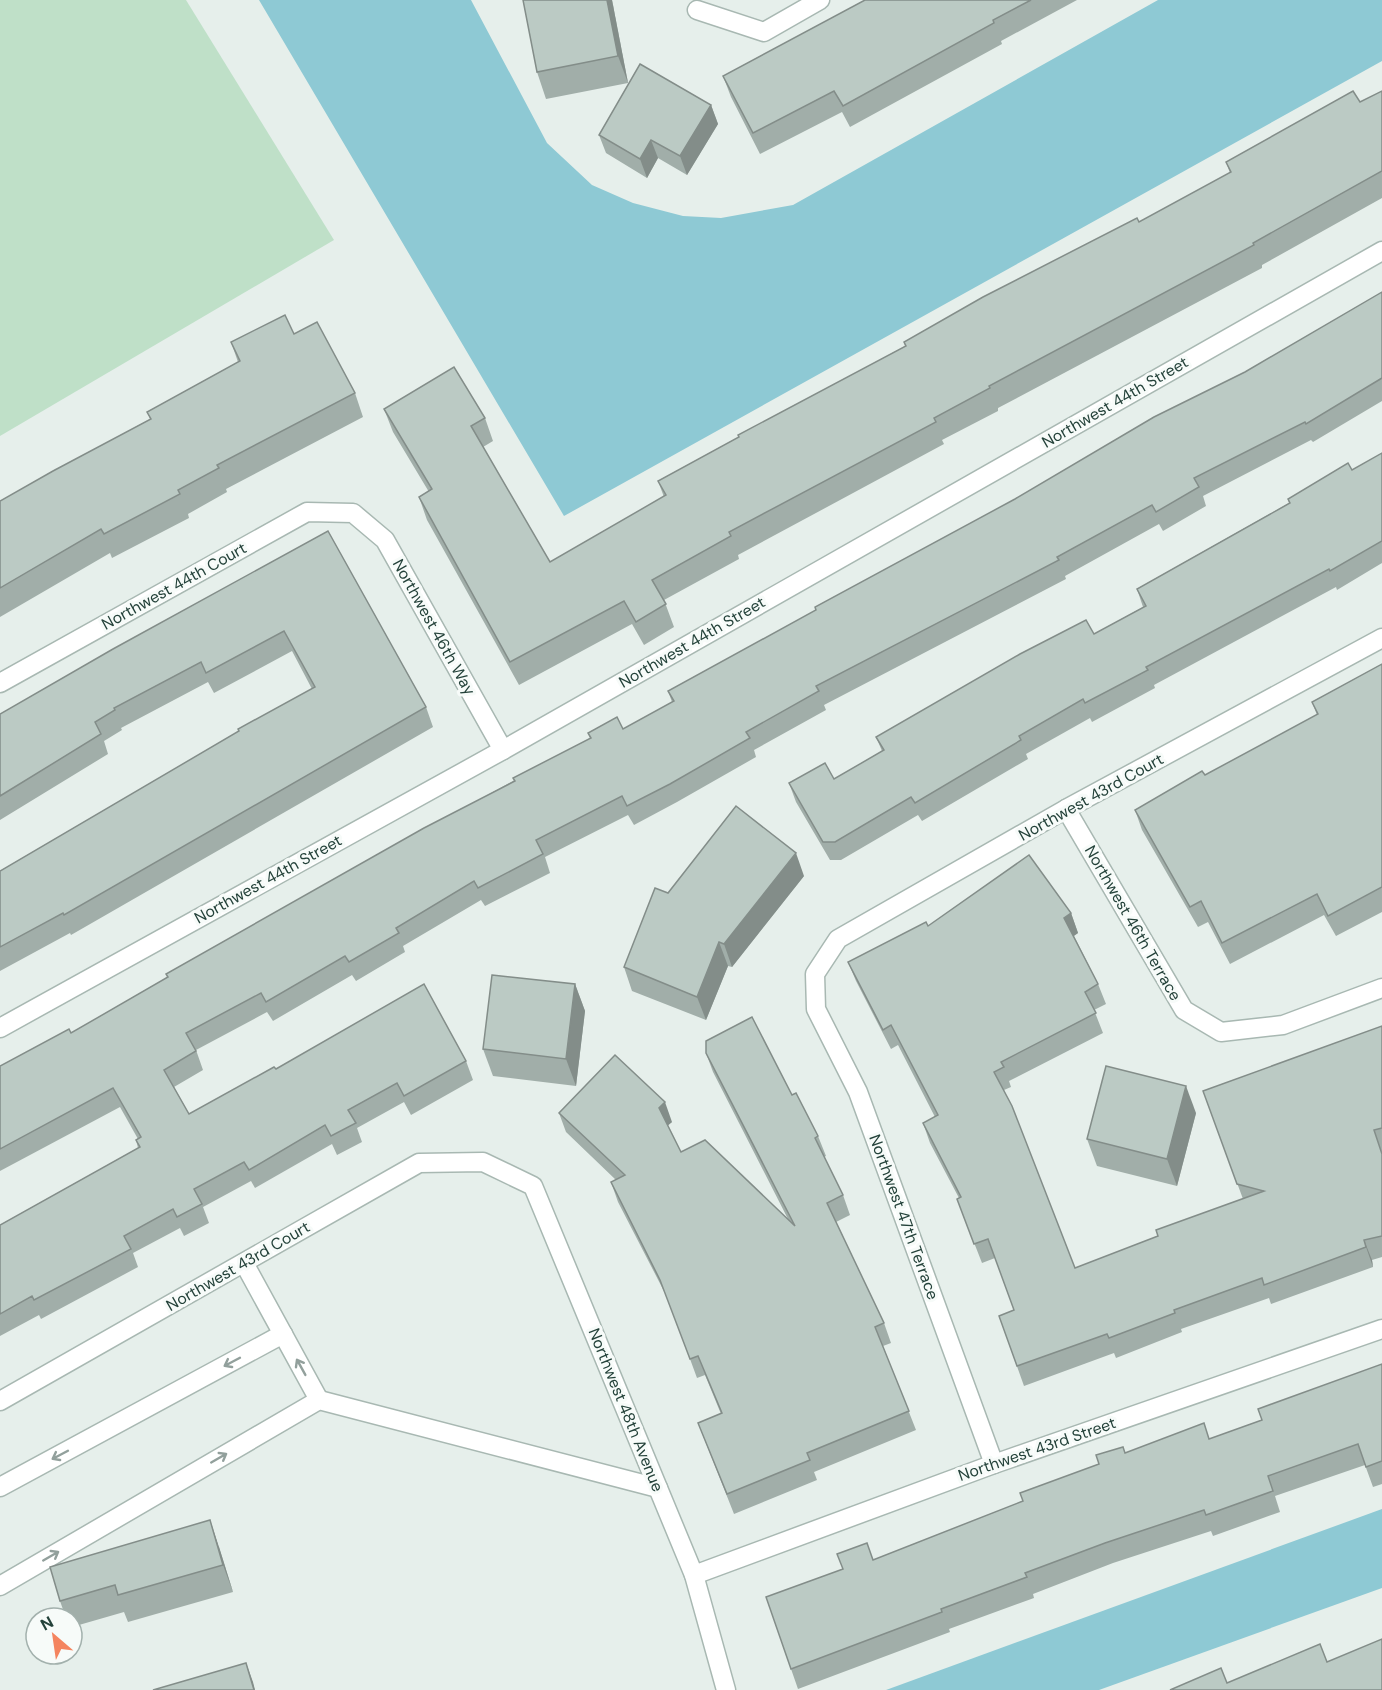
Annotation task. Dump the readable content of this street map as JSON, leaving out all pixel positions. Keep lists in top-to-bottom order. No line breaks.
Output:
{"streets":{"street":["Northwest 44th Street","Northwest 44th Court","Northwest 46th Way","Northwest 43rd Court","Northwest 46th Terrace","Northwest 47th Terrace","Northwest 48th Avenue","Northwest 43rd Street"]},"crossings":[["Northwest 44th Street","Northwest 46th Way"],["Northwest 44th Court","Northwest 46th Way"],["Northwest 43rd Court","Northwest 46th Terrace"],["Northwest 43rd Court","Northwest 47th Terrace"],["Northwest 43rd Court","Northwest 48th Avenue"],["Northwest 47th Terrace","Northwest 43rd Street"],["Northwest 48th Avenue","Northwest 43rd Street"]],"north":"top left"}
